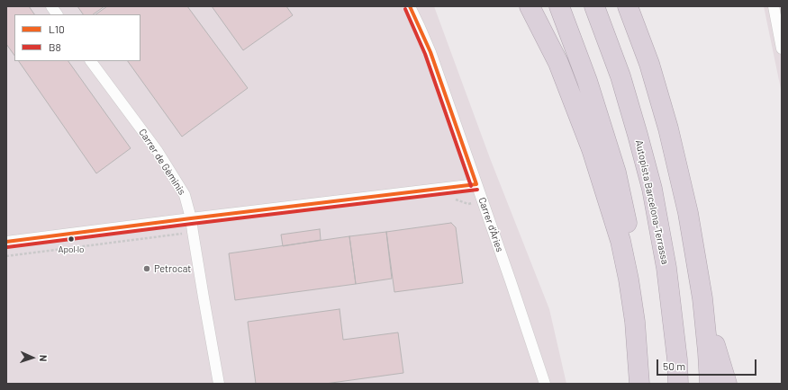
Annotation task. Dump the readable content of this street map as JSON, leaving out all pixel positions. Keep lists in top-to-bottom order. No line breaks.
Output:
{"streets":{"highway":["Autopista Barcelona-Terrassa"],"street":["Carrer de Gèminis","Carrer d'Àries"]},"places":["Apol·lo","Petrocat"],"lines":["transit line L10","transit line B8"],"legend":["L10","B8"],"scale_bar":"50 m","north":"right"}
